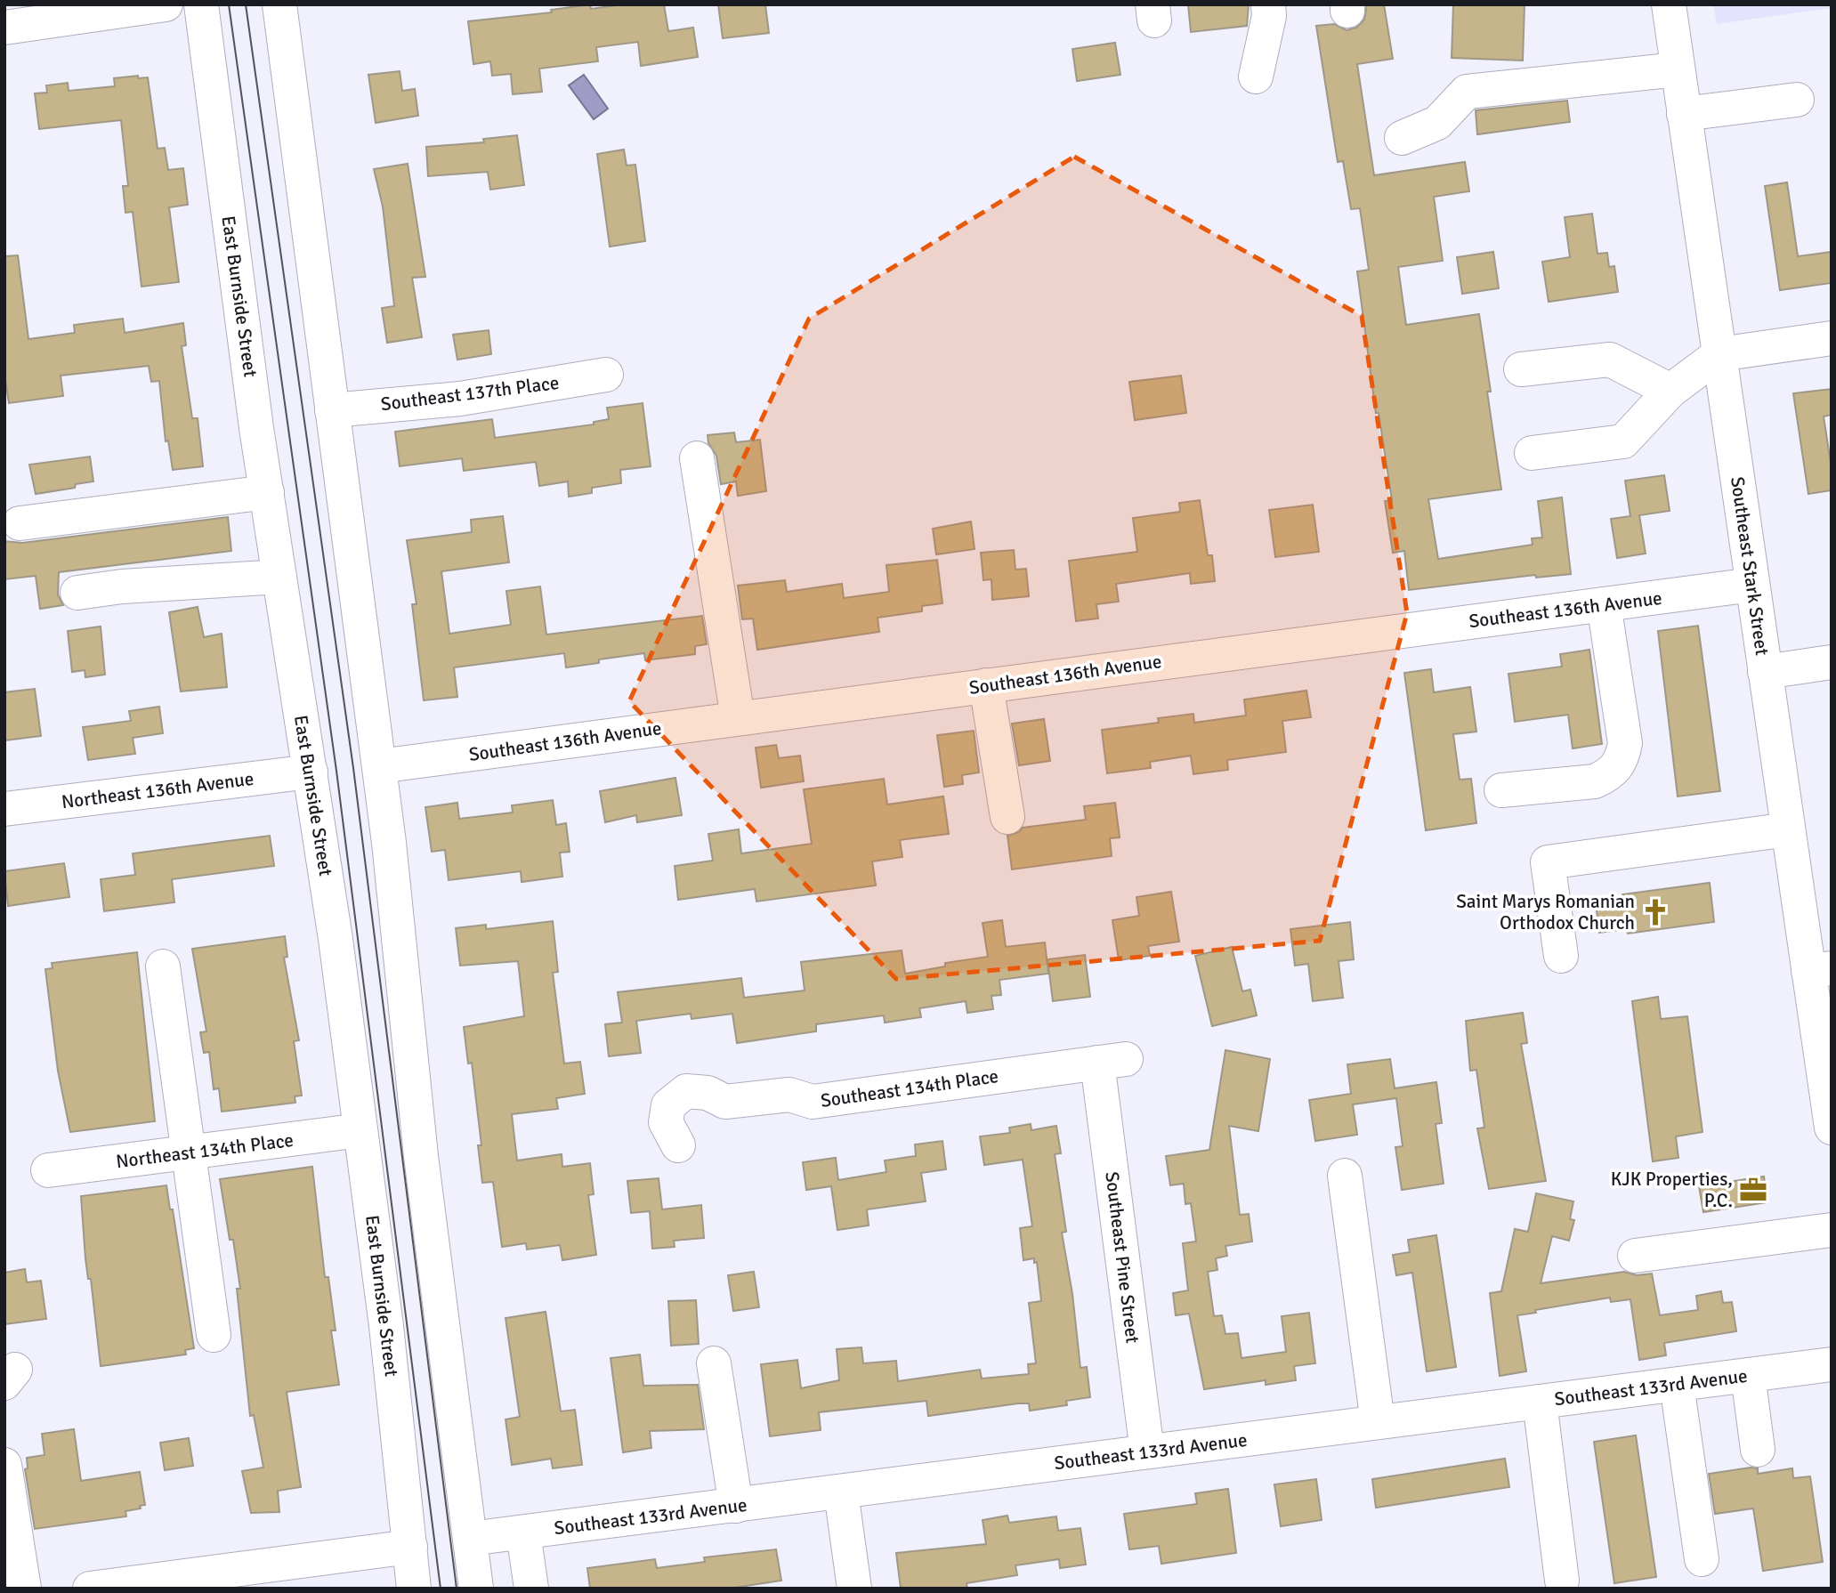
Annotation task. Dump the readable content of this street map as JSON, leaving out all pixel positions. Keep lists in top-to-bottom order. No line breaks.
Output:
{"streets":{"street":["East Burnside Street","Southeast 137th Place","Southeast Stark Street","Southeast 136th Avenue","Northeast 136th Avenue","Southeast 134th Place","Northeast 134th Place","Southeast Pine Street","Southeast 133rd Avenue"]},"crossings":[["East Burnside Street","Northeast 136th Avenue"],["East Burnside Street","Northeast 134th Place"],["Southeast Stark Street","Southeast 136th Avenue"],["Southeast 134th Place","Southeast Pine Street"],["Southeast Pine Street","Southeast 133rd Avenue"]],"places":{"church":["Saint Marys Romanian Orthodox Church"],"office":["KJK Properties, P.C."]}}
